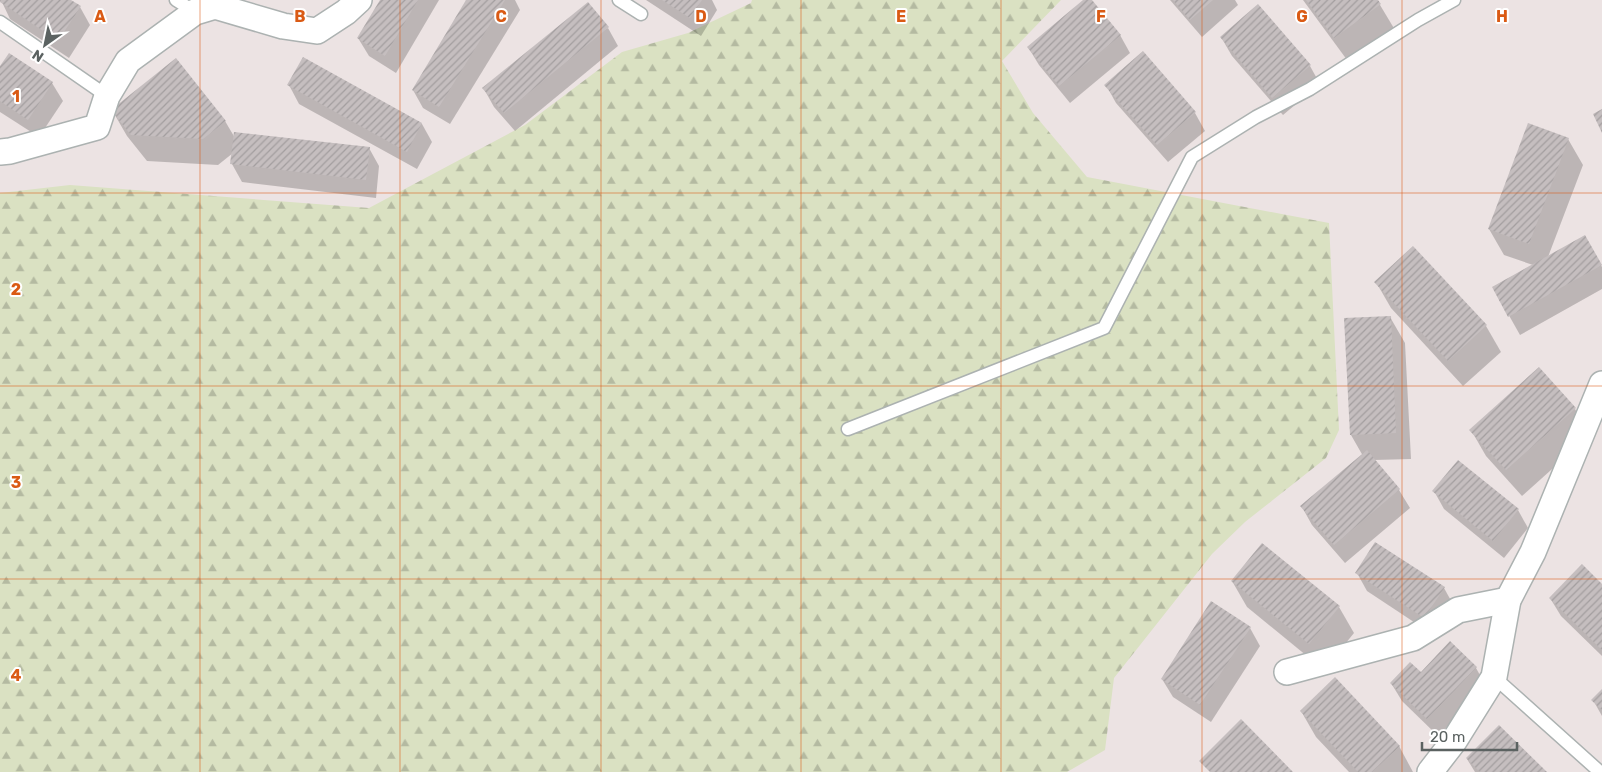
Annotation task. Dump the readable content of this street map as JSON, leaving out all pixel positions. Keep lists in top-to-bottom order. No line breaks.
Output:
{"scale_bar":"20 m","north":"bottom left","grid":{"columns":["A","B","C","D","E","F","G","H"],"rows":["1","2","3","4"]}}
